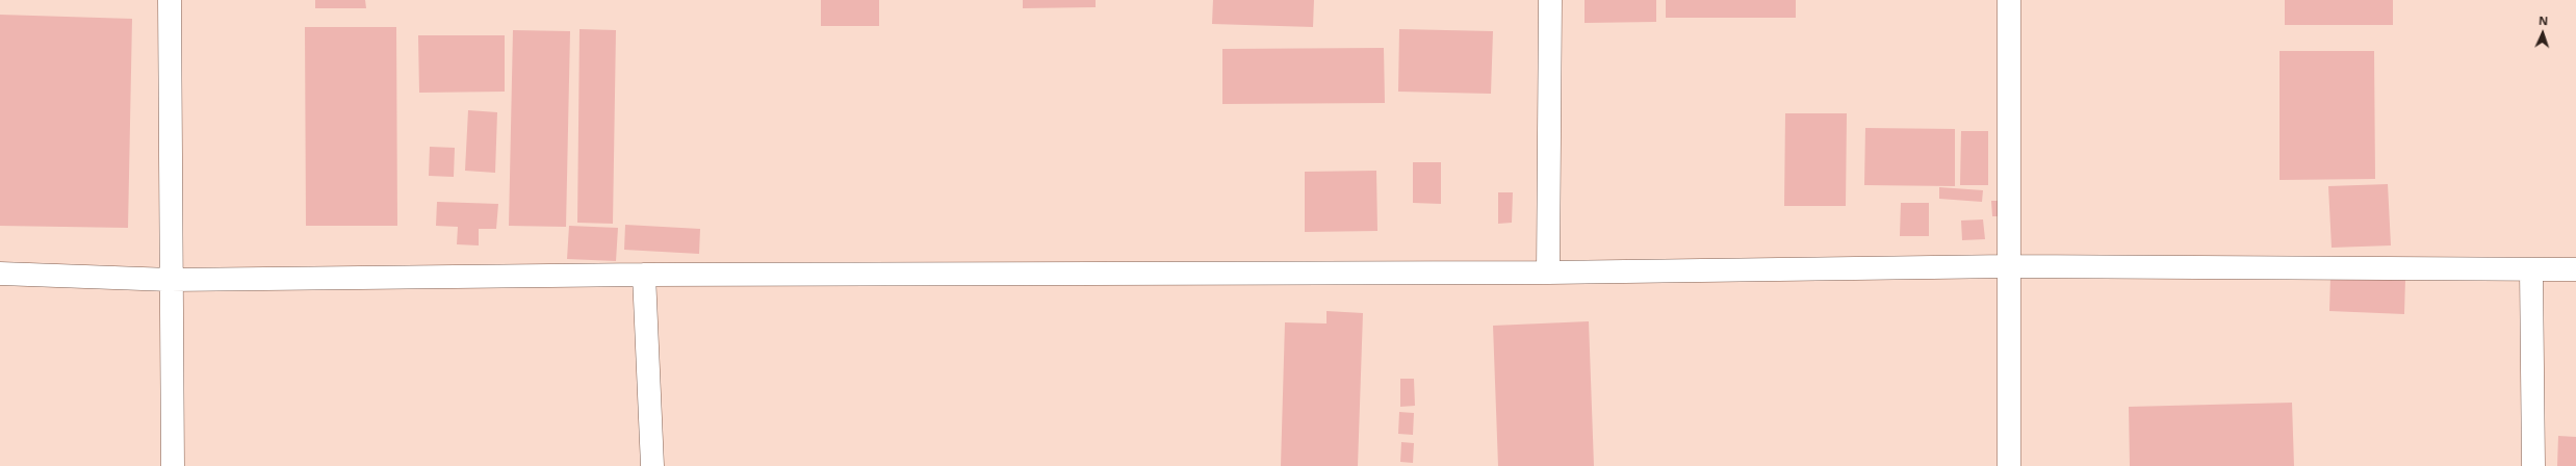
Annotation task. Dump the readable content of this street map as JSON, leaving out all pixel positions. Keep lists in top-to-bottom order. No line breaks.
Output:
{"north":"top"}
